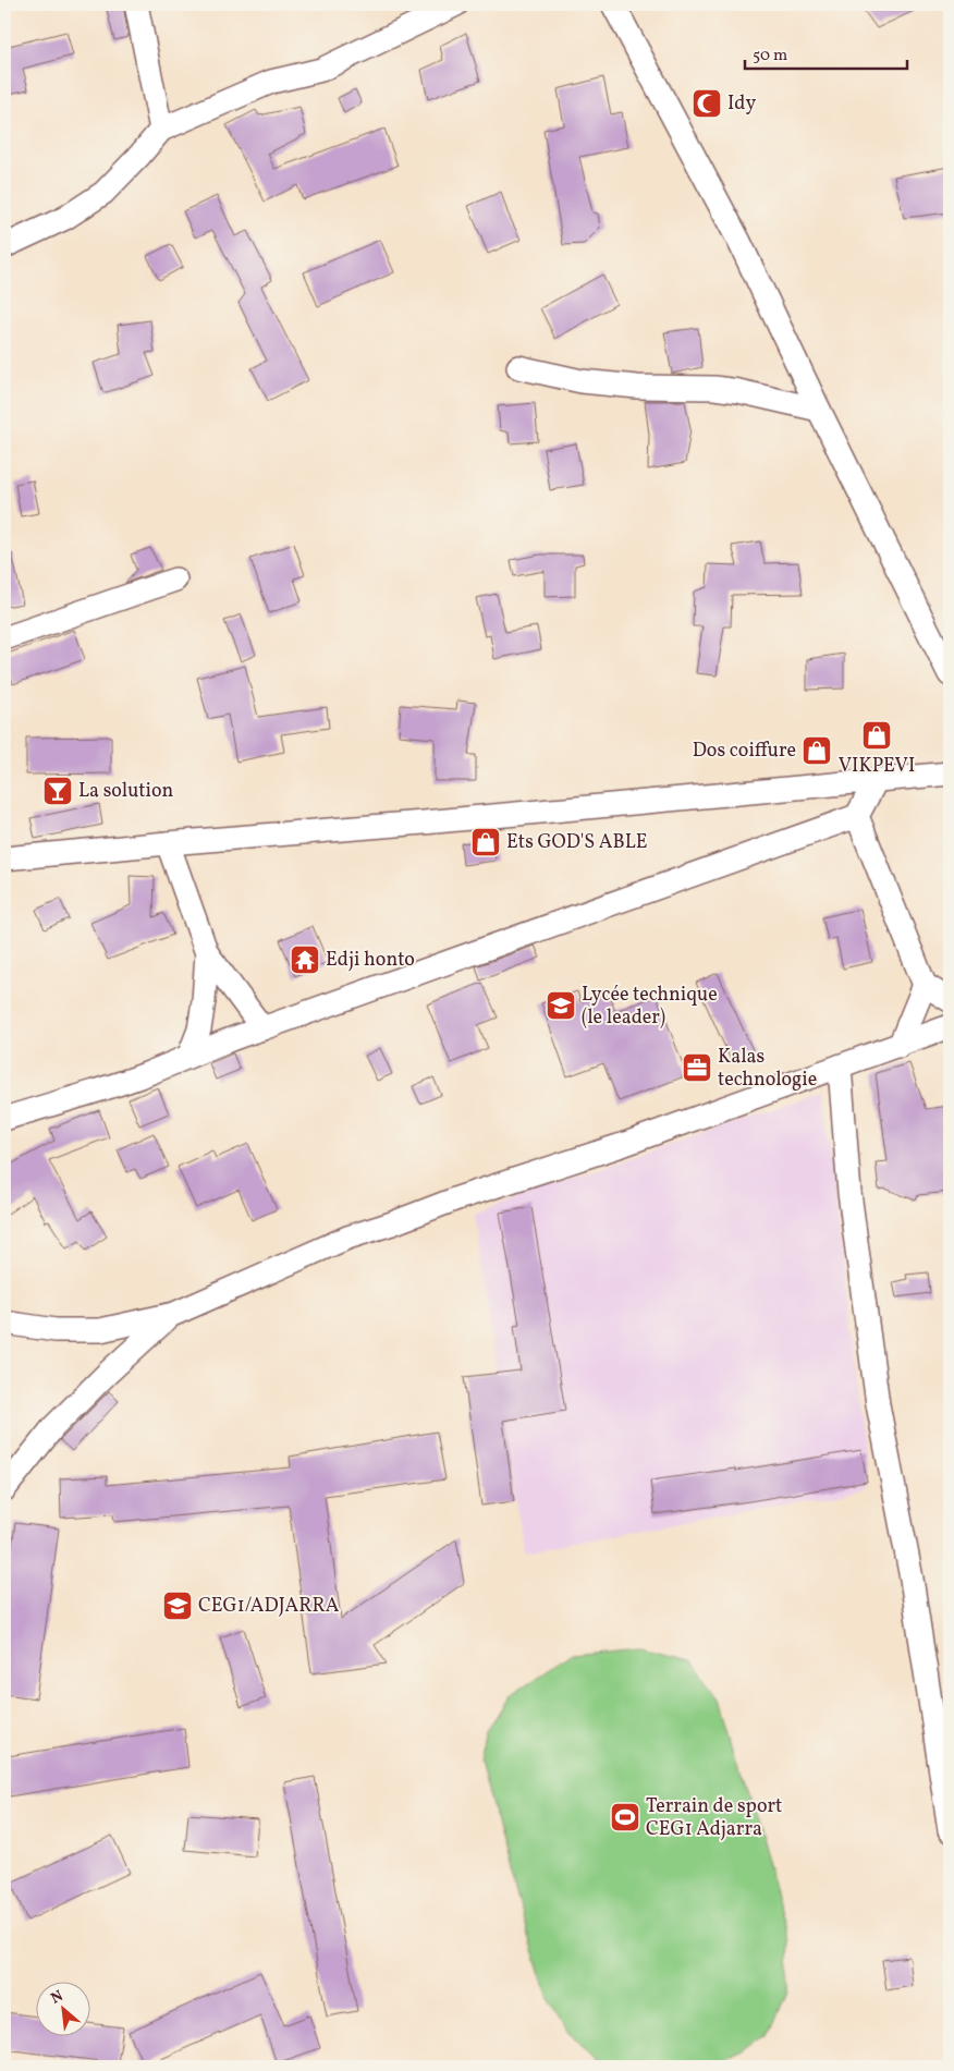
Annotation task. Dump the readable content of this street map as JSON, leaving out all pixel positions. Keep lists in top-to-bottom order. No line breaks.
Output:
{"places":{"mosque":["Idy"],"shop":["VIKPEVI","Dos coiffure","Ets GOD'S ABLE"],"bar":["La solution"],"temple":["Edji honto"],"school or university":["Lycée technique (le leader)","CEG1/ADJARRA"],"office":["Kalas technologie"],"sports":["Terrain de sport CEG1 Adjarra"]},"scale_bar":"50 m","north":"top left"}
